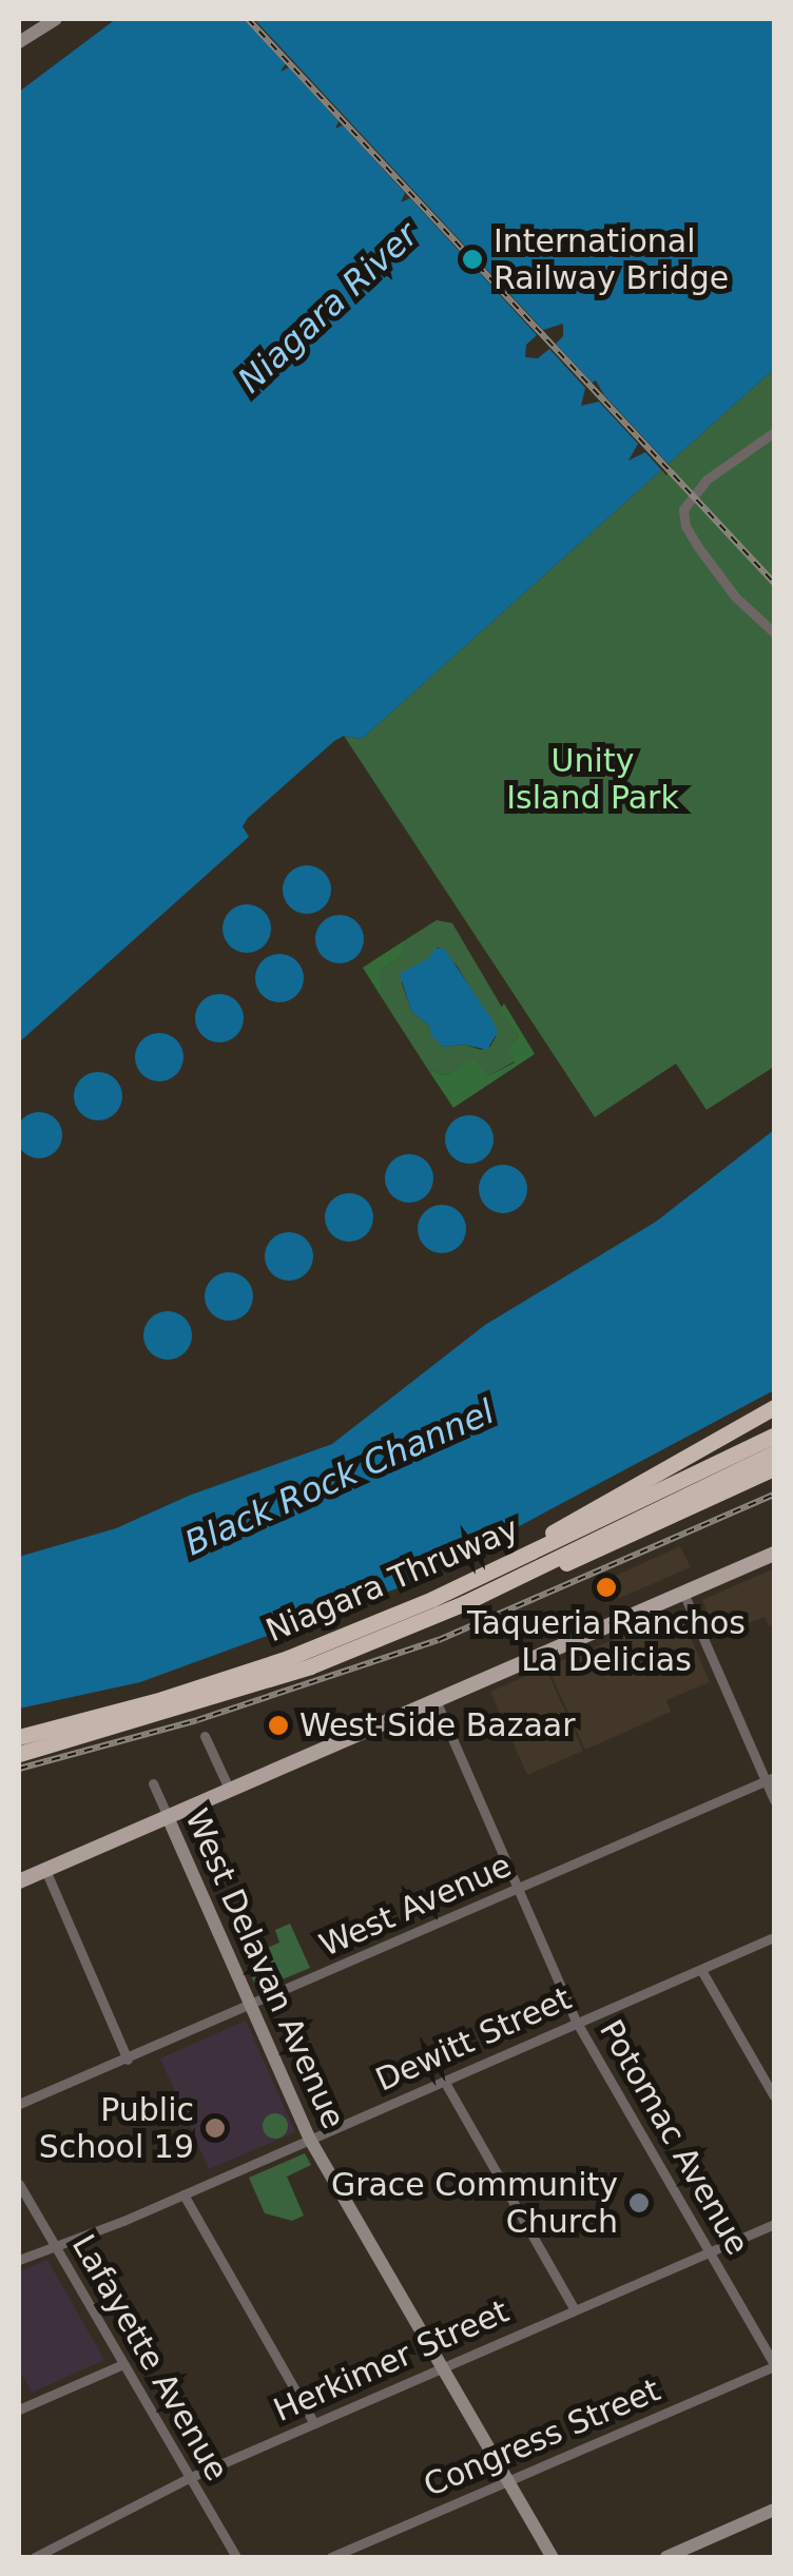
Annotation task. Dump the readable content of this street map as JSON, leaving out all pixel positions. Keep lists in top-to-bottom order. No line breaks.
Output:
{"streets":{"highway":["Niagara Thruway"],"street":["West Avenue","West Delavan Avenue","Dewitt Street","Potomac Avenue","Lafayette Avenue","Herkimer Street","Congress Street"]},"crossings":[["West Avenue","West Delavan Avenue"],["West Avenue","Potomac Avenue"],["West Delavan Avenue","Dewitt Street"],["West Delavan Avenue","Herkimer Street"],["West Delavan Avenue","Congress Street"],["Dewitt Street","Potomac Avenue"],["Dewitt Street","Lafayette Avenue"],["Potomac Avenue","Herkimer Street"],["Potomac Avenue","Congress Street"],["Lafayette Avenue","Herkimer Street"]],"water":["Niagara River","Black Rock Channel"],"parks":["Unity Island Park"],"places":["International Railway Bridge","Taqueria Ranchos La Delicias","West Side Bazaar","Public School 19","Grace Community Church"]}
